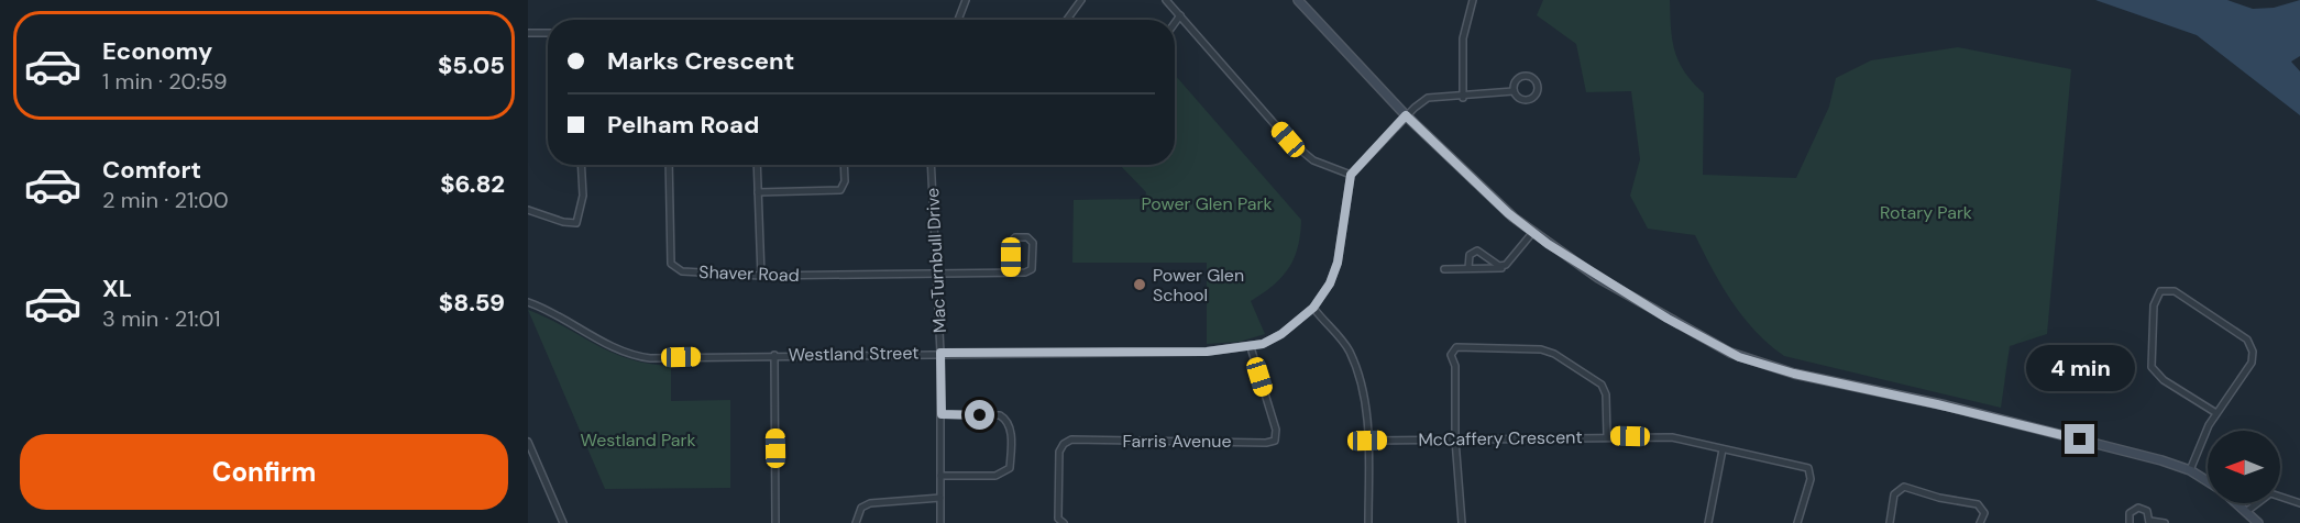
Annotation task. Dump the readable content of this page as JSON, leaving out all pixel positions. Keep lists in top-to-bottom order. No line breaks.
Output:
{"streets":{"street":["MacTurnbull Drive","Shaver Road","Westland Street","McCaffery Crescent","Farris Avenue"]},"crossings":[["MacTurnbull Drive","Shaver Road"],["MacTurnbull Drive","Westland Street"],["Westland Street","Farris Avenue"]],"parks":["Power Glen Park","Rotary Park","Westland Park"],"places":["Power Glen School"],"north":"left","page":{"list":[{"name":"Economy","note":"1 min · 20:59","value":"$5.05"},{"name":"Comfort","note":"2 min · 21:00","value":"$6.82"},{"name":"XL","note":"3 min · 21:01","value":"$8.59"}],"banner":["Marks Crescent","Pelham Road"],"bubble":"4 min","buttons":"Confirm"}}
